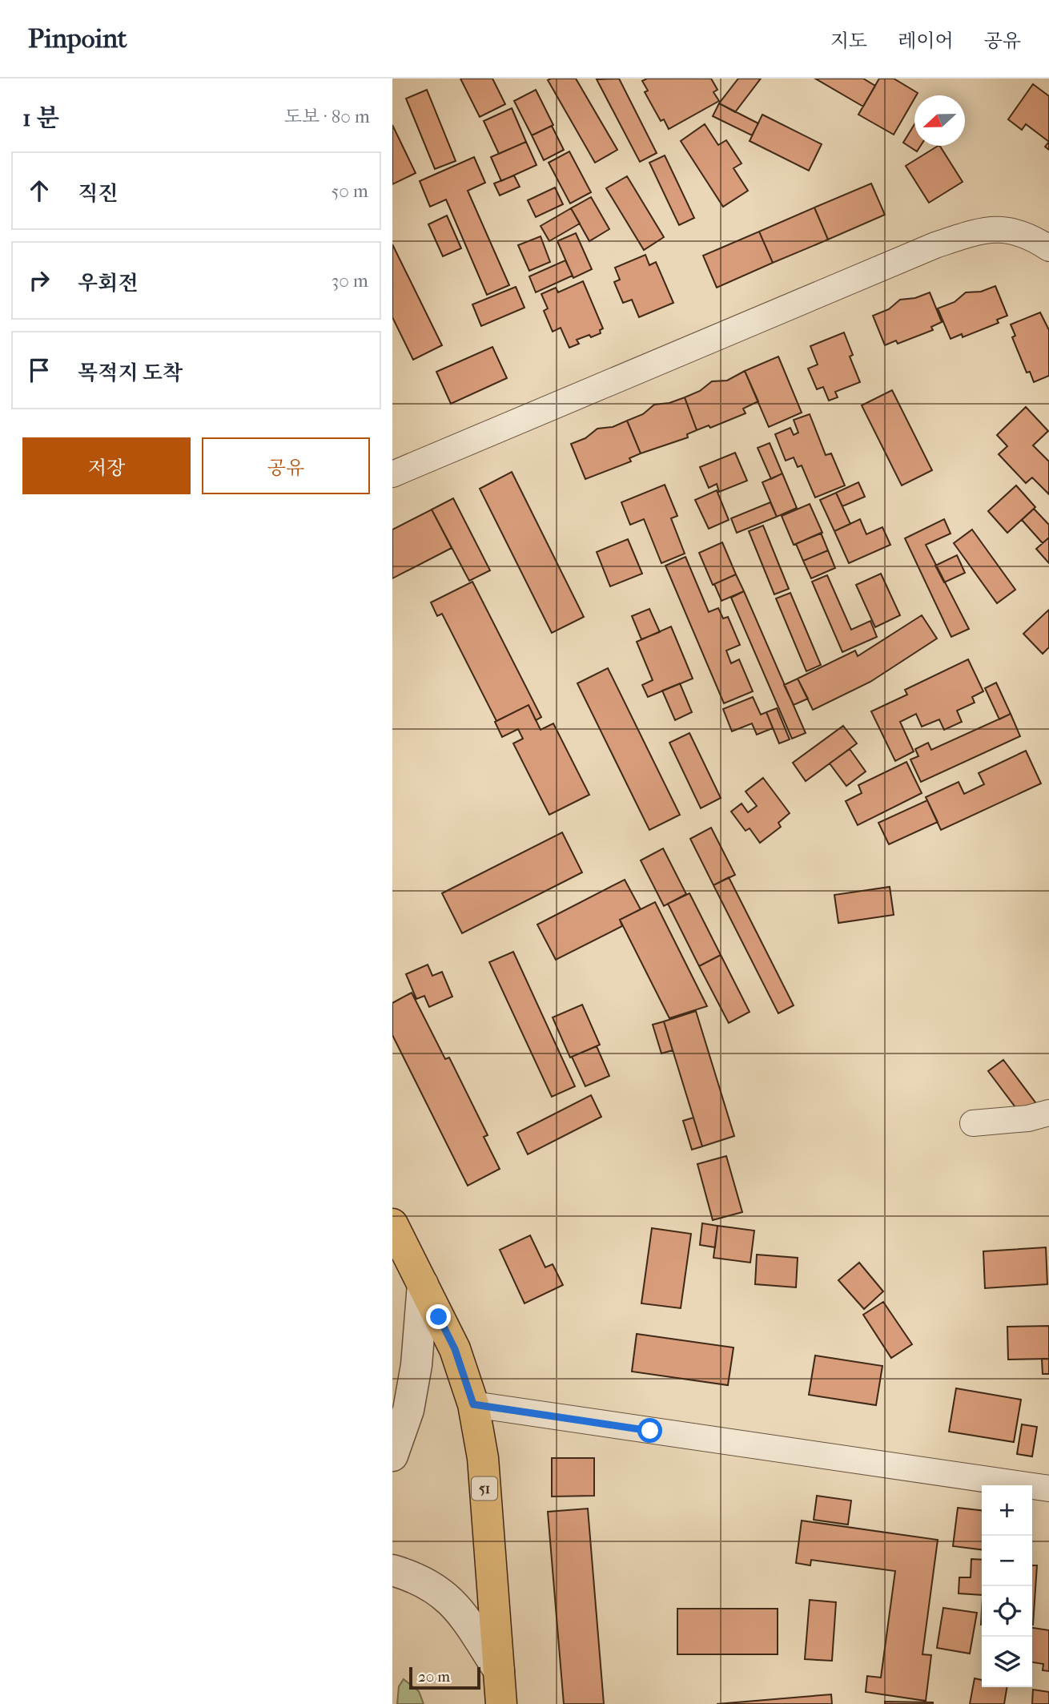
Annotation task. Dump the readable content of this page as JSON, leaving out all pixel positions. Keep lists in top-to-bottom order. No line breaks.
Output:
{"streets":{"main road":["51"]},"scale_bar":"20 m","north":"left","page":{"header":"Pinpoint","nav":["지도","레이어","공유"],"heading":["1 분","도보 · 80 m"],"list":[["직진","50 m"],["우회전","30 m"],"목적지 도착"],"buttons":["저장","공유"],"map_buttons":["+","−"],"scale":"20 m"}}
